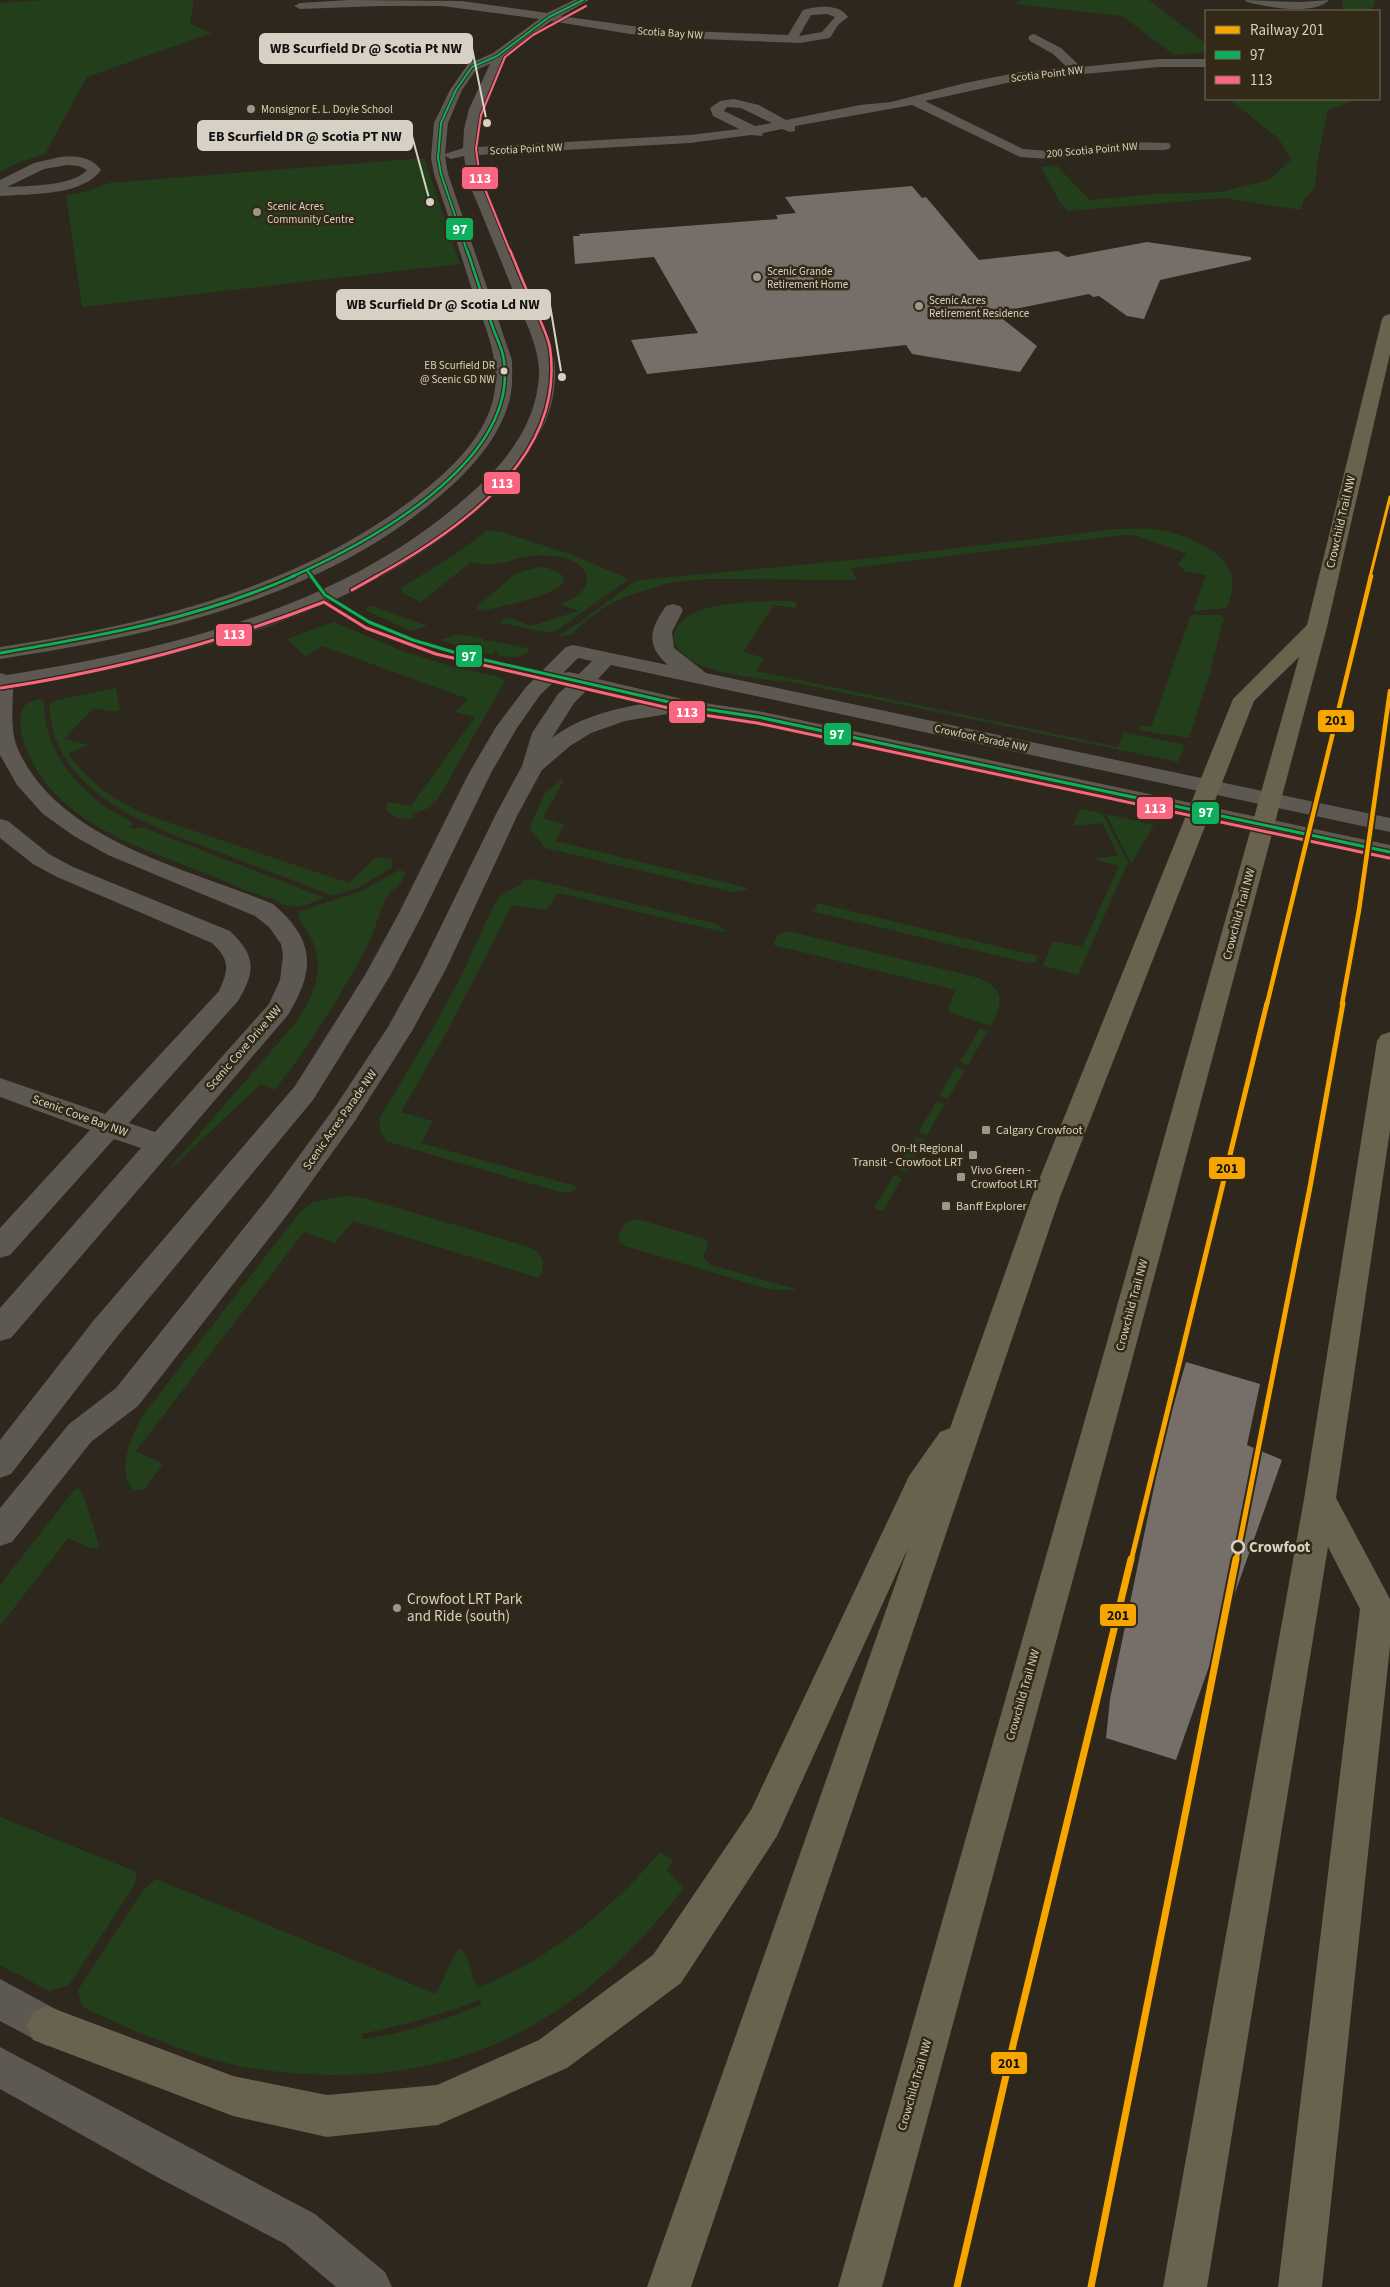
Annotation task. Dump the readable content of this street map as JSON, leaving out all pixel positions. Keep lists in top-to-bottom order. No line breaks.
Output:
{"streets":{"highway":["Crowchild Trail NW"],"street":["Scotia Bay NW","Scotia Point NW","200 Scotia Point NW","Crowfoot Parade NW","Scenic Cove Drive NW","Scenic Cove Bay NW","Scenic Acres Parade NW"]},"crossings":[["Scotia Point NW","200 Scotia Point NW"],["Crowfoot Parade NW","Scenic Acres Parade NW"],["Scenic Cove Drive NW","Scenic Cove Bay NW"]],"places":{"other":["Monsignor E. L. Doyle School","WB Scurfield Dr @ Scotia Pt NW","EB Scurfield DR @ Scotia PT NW","Scenic Acres Community Centre","Scenic Grande Retirement Home","Scenic Acres Retirement Residence","EB Scurfield DR @ Scenic GD NW","WB Scurfield Dr @ Scotia Ld NW","Crowfoot","Crowfoot LRT Park and Ride (south)"],"transit":["Calgary Crowfoot","On-It Regional Transit - Crowfoot LRT","Vivo Green - Crowfoot LRT","Banff Explorer"]},"lines":["transit line 97","transit line 113","rail line 201"],"legend":["Railway 201","97","113"]}
